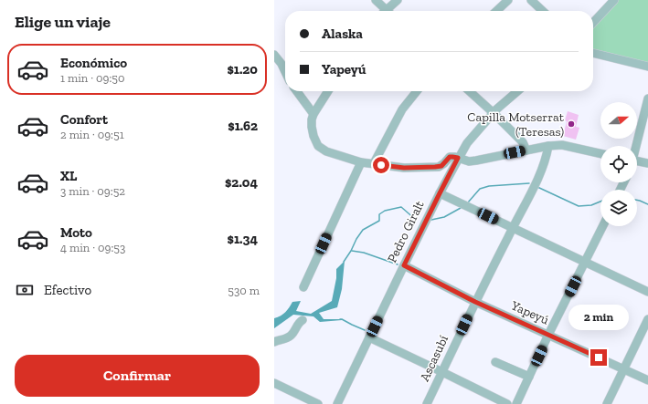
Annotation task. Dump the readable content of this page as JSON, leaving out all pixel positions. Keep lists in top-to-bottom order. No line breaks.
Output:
{"streets":{"street":["Pedro Giralt","Yapeyú","Ascasubí"]},"crossings":[["Pedro Giralt","Yapeyú"],["Yapeyú","Ascasubí"]],"places":["Capilla Motserrat (Teresas)"],"north":"right","page":{"heading":"Elige un viaje","banner":["Alaska","Yapeyú"],"list":[{"name":"Económico","note":"1 min · 09:50","value":"$1.20"},{"name":"Confort","note":"2 min · 09:51","value":"$1.62"},{"name":"XL","note":"3 min · 09:52","value":"$2.04"},{"name":"Moto","note":"4 min · 09:53","value":"$1.34"}],"pay":["Efectivo","530 m"],"bubble":"2 min","buttons":"Confirmar"}}
